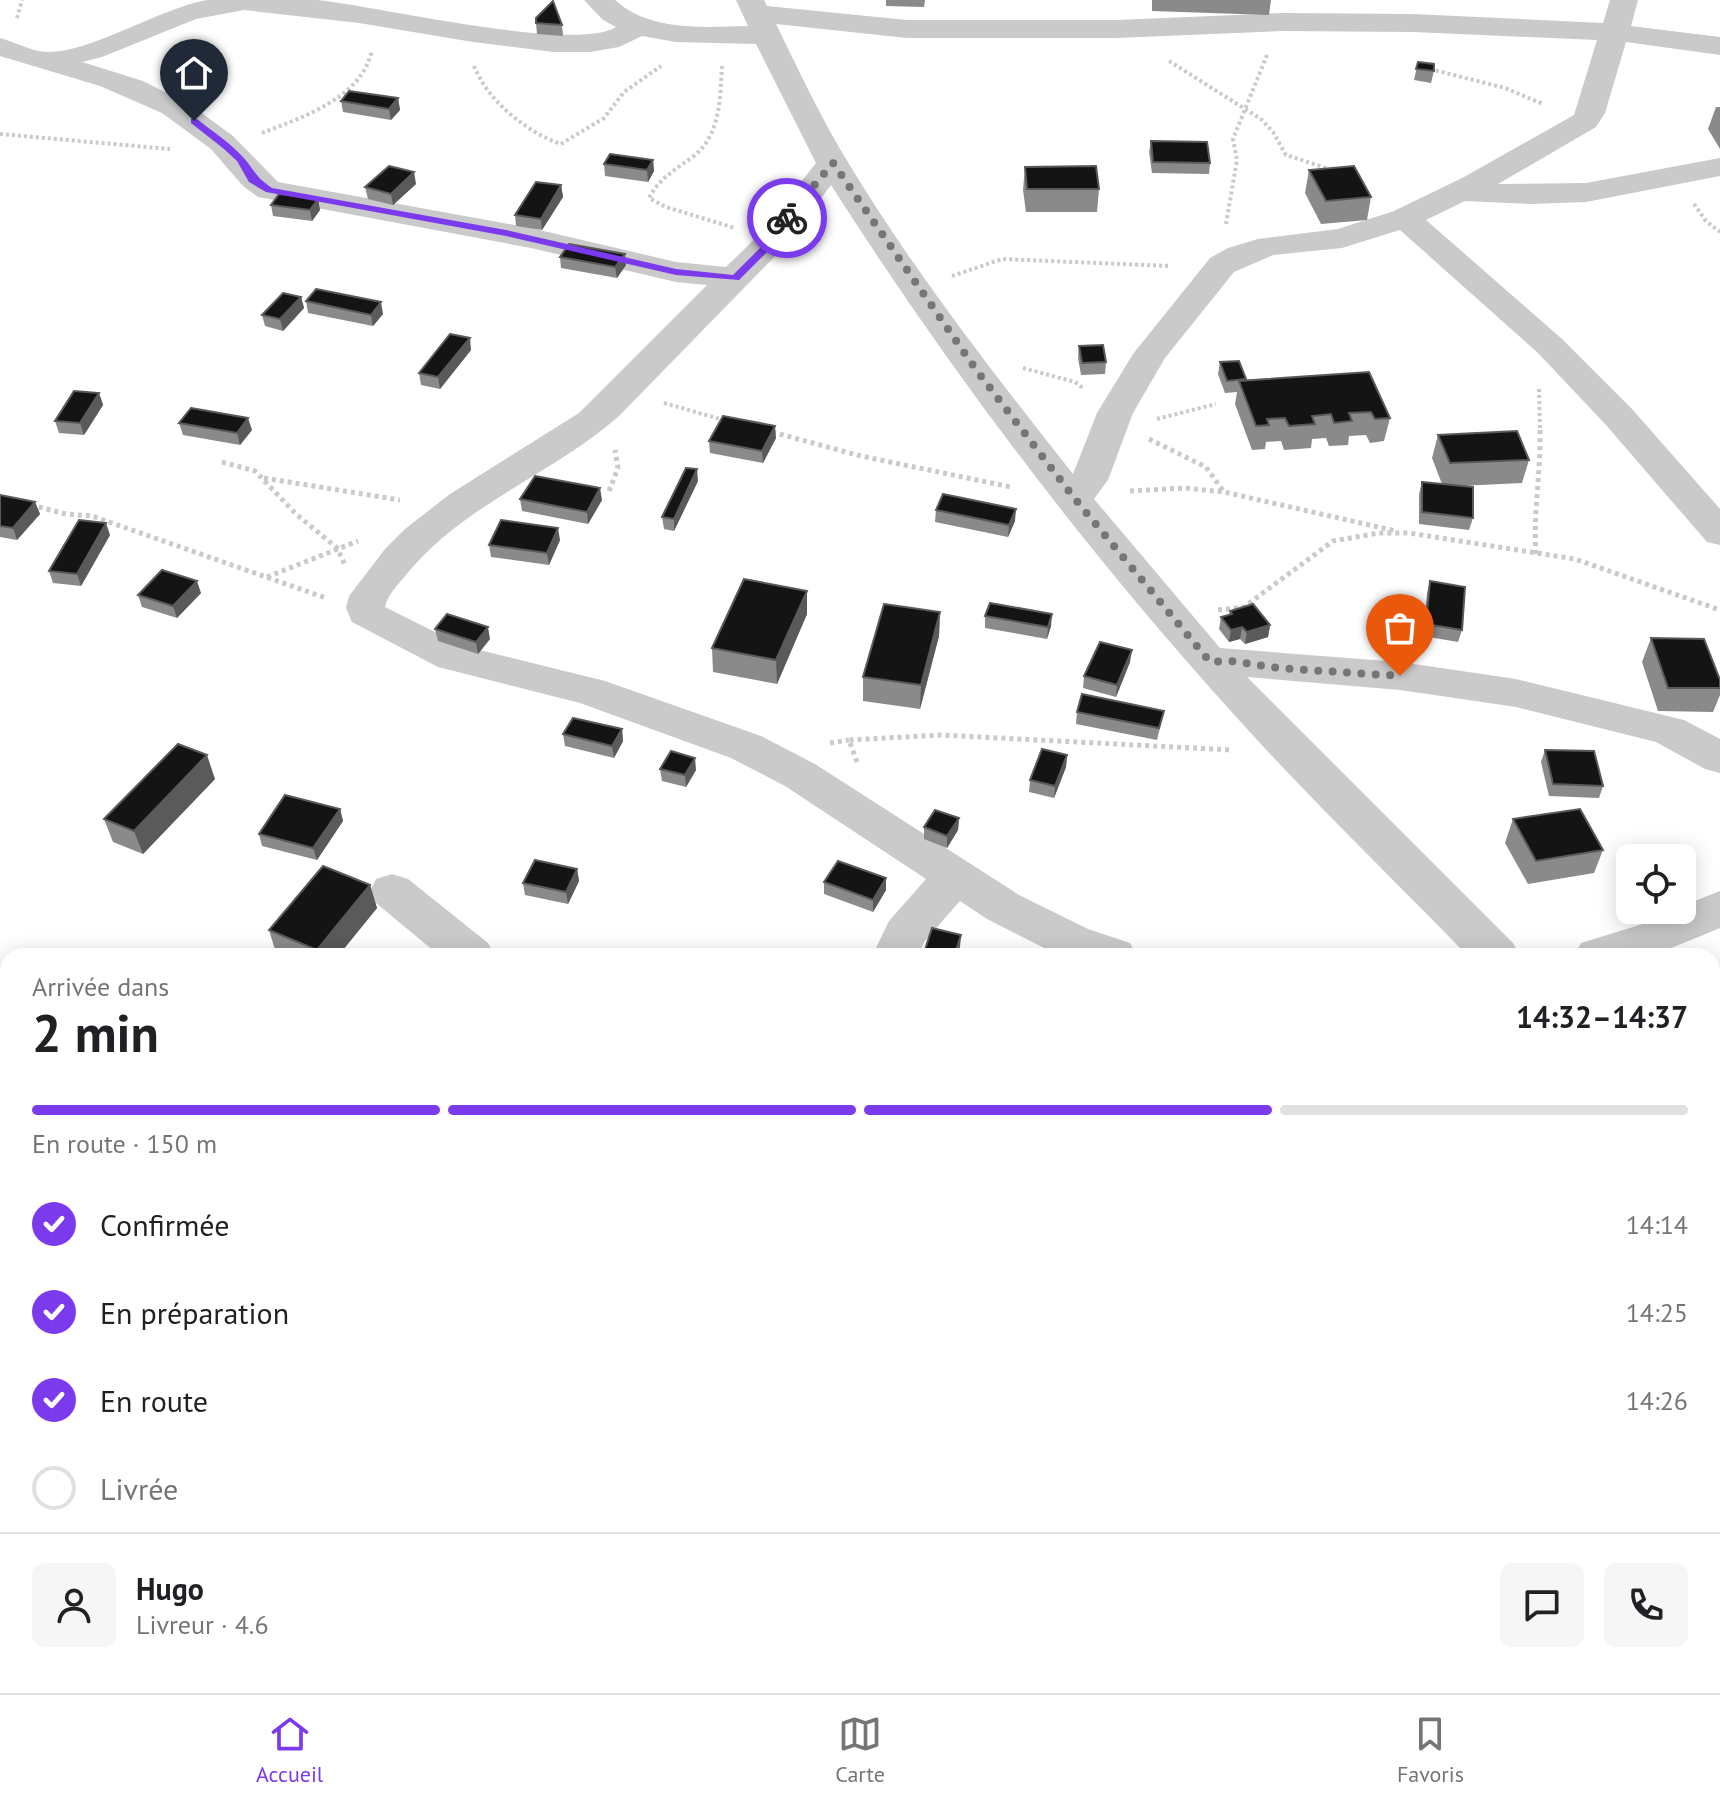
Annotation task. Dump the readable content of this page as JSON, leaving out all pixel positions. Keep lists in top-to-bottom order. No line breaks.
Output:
{"page":{"heading":["2 min","Arrivée dans","14:32–14:37"],"panel":["Hugo","Livreur · 4.6"],"bar":"En route · 150 m","list":[["Confirmée","14:14"],["En préparation","14:25"],["En route","14:26"],"Livrée"],"tabs":["Accueil","Carte","Favoris"]}}
